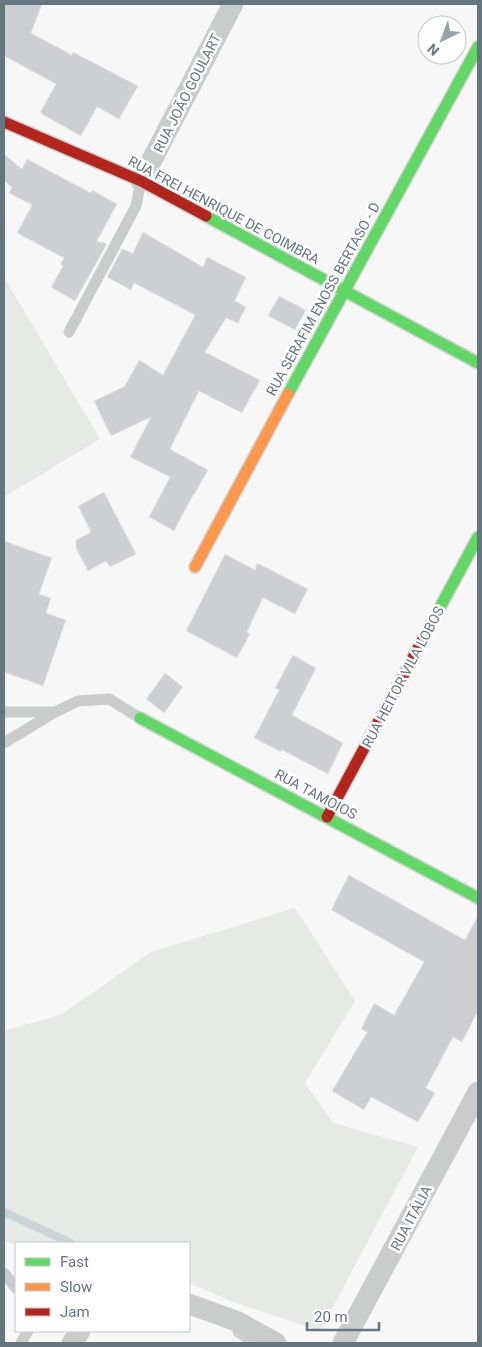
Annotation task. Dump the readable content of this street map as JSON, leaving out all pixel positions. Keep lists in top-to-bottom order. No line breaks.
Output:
{"streets":{"street":["RUA JOÃO GOULART","RUA FREI HENRIQUE DE COIMBRA","RUA SERAFIM ENOSS BERTASO - D","RUA HEITOR VILA LOBOS","RUA TAMOIOS","RUA ITÁLIA"]},"crossings":[["RUA JOÃO GOULART","RUA FREI HENRIQUE DE COIMBRA"],["RUA FREI HENRIQUE DE COIMBRA","RUA SERAFIM ENOSS BERTASO - D"],["RUA HEITOR VILA LOBOS","RUA TAMOIOS"]],"legend":["Fast","Slow","Jam"],"scale_bar":"20 m","north":"bottom left"}
